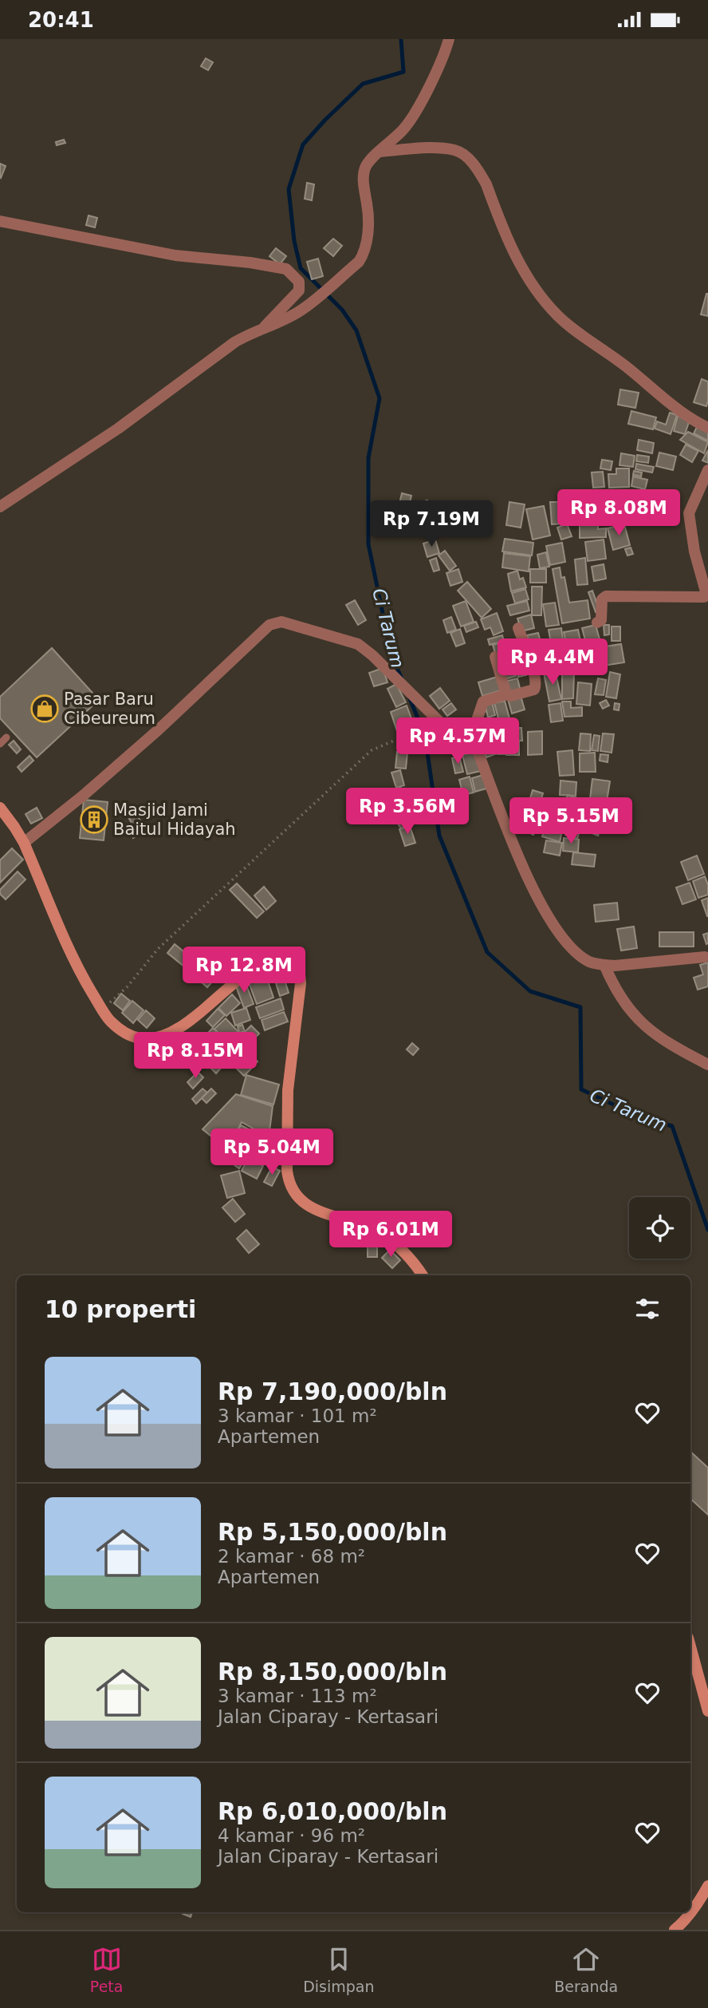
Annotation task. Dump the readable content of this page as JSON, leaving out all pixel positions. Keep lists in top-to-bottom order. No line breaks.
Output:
{"water":["Ci Tarum"],"places":{"shop":["Pasar Baru Cibeureum"],"building":["Masjid Jami Baitul Hidayah"]},"page":{"status":"20:41","price":["Rp 8.08M","Rp 7.19M","Rp 4.4M","Rp 4.57M","Rp 3.56M","Rp 5.15M","Rp 12.8M","Rp 8.15M","Rp 5.04M","Rp 6.01M"],"heading":"10 properti","list":[{"name":"Rp 7,190,000/bln","note":"3 kamar · 101 m² · Apartemen"},{"name":"Rp 5,150,000/bln","note":"2 kamar · 68 m² · Apartemen"},{"name":"Rp 8,150,000/bln","note":"3 kamar · 113 m² · Jalan Ciparay - Kertasari"},{"name":"Rp 6,010,000/bln","note":"4 kamar · 96 m² · Jalan Ciparay - Kertasari"}],"tabs":["Peta","Disimpan","Beranda"]}}
